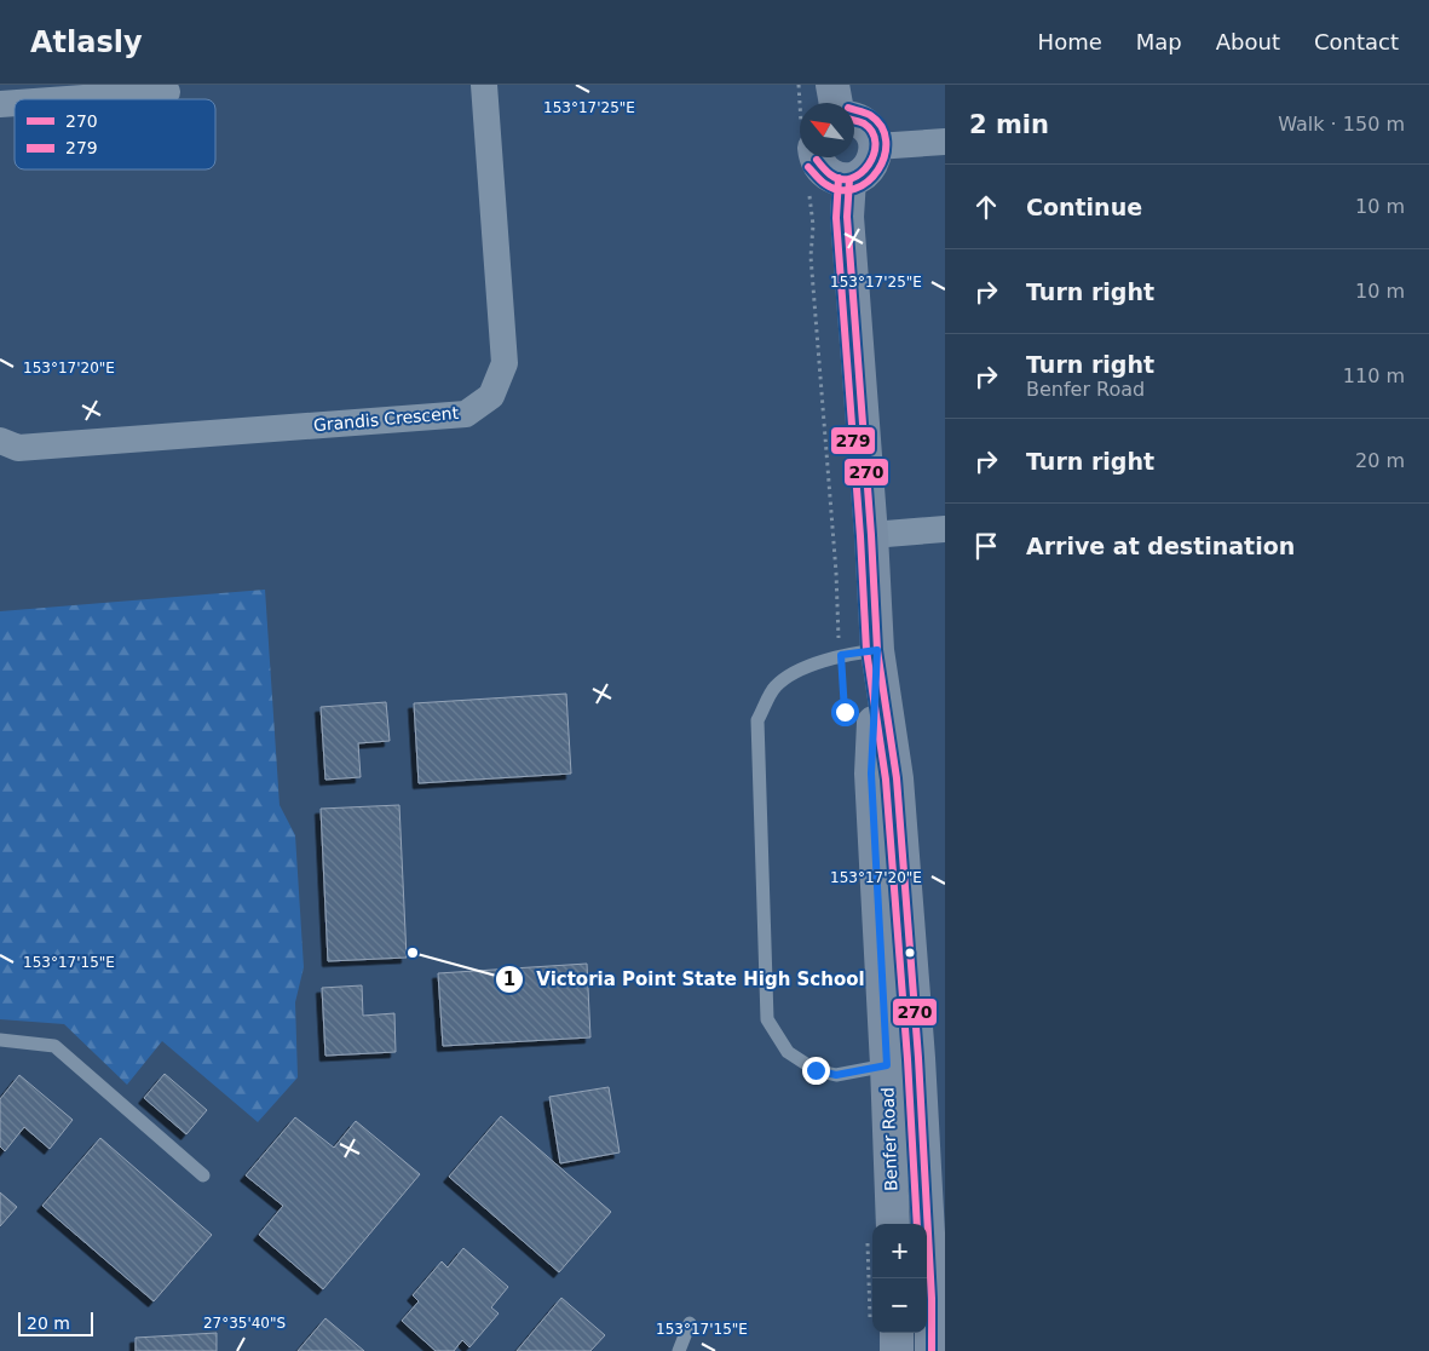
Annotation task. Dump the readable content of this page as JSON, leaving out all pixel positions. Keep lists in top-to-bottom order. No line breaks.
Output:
{"streets":{"street":["Grandis Crescent","Benfer Road"]},"places":["Victoria Point State High School"],"lines":["transit line 279","transit line 270"],"legend":["270","279"],"scale_bar":"20 m","north":"top left","page":{"header":"Atlasly","nav":["Home","Map","About","Contact"],"heading":["2 min","Walk · 150 m"],"list":[["Continue","10 m"],["Turn right","10 m"],["Turn right","Benfer Road","110 m"],["Turn right","20 m"],"Arrive at destination"],"map_buttons":["+","−"],"scale":"20 m"},"coordinates":["153°17'25\"E","153°17'20\"E","153°17'15\"E","27°35'40\"S"]}
